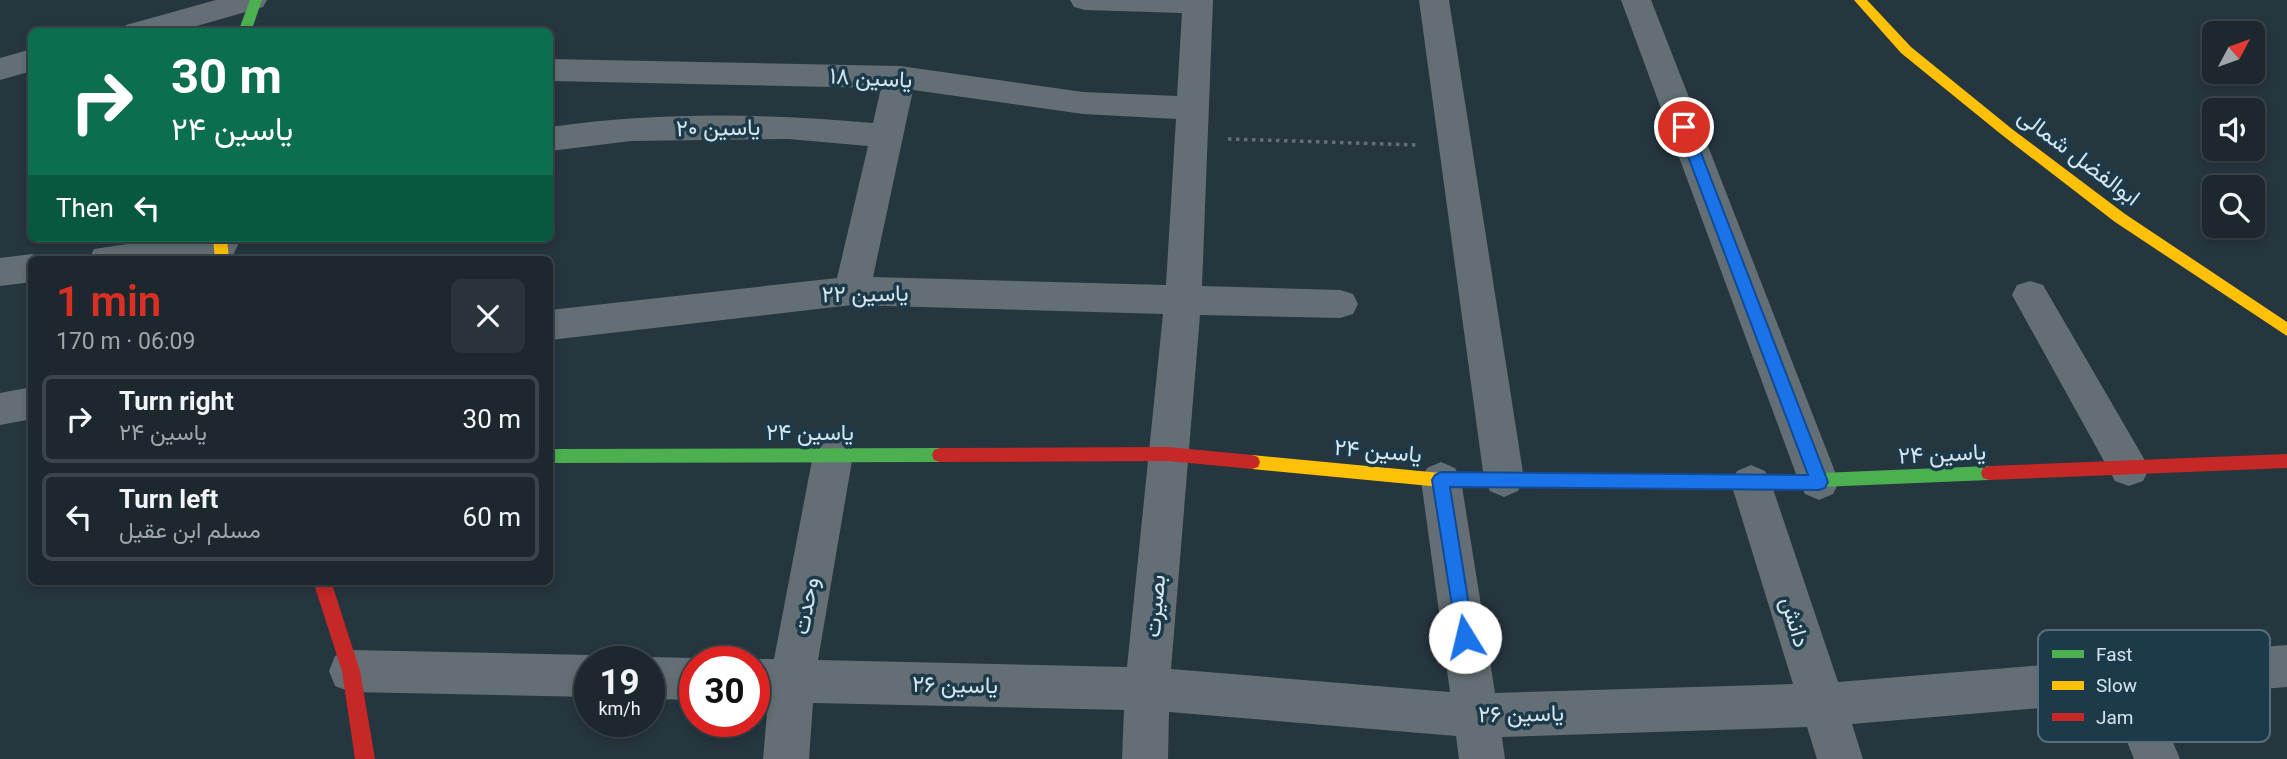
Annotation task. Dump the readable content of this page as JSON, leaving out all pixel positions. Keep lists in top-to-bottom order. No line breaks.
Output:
{"streets":{"street":["یاسین ۱۸","یاسین ۲۰","ابوالفضل شمالی","یاسین ۲۲","یاسین ۲۴","وحدت","بصیرت","دانش","یاسین ۲۶"]},"crossings":[["یاسین ۱۸","بصیرت"],["یاسین ۲۲","بصیرت"],["یاسین ۲۴","وحدت"],["یاسین ۲۴","بصیرت"],["یاسین ۲۴","دانش"],["وحدت","یاسین ۲۶"],["بصیرت","یاسین ۲۶"],["دانش","یاسین ۲۶"]],"legend":["Fast","Slow","Jam"],"north":"top right","page":{"turn":["30 m","یاسین ۲۴"],"then":"Then","heading":["1 min","170 m · 06:09"],"list":[{"name":"Turn right","note":"یاسین ۲۴","value":"30 m"},{"name":"Turn left","note":"مسلم ابن عقیل","value":"60 m"}],"speed":"19 km/h","limit":"30"}}
